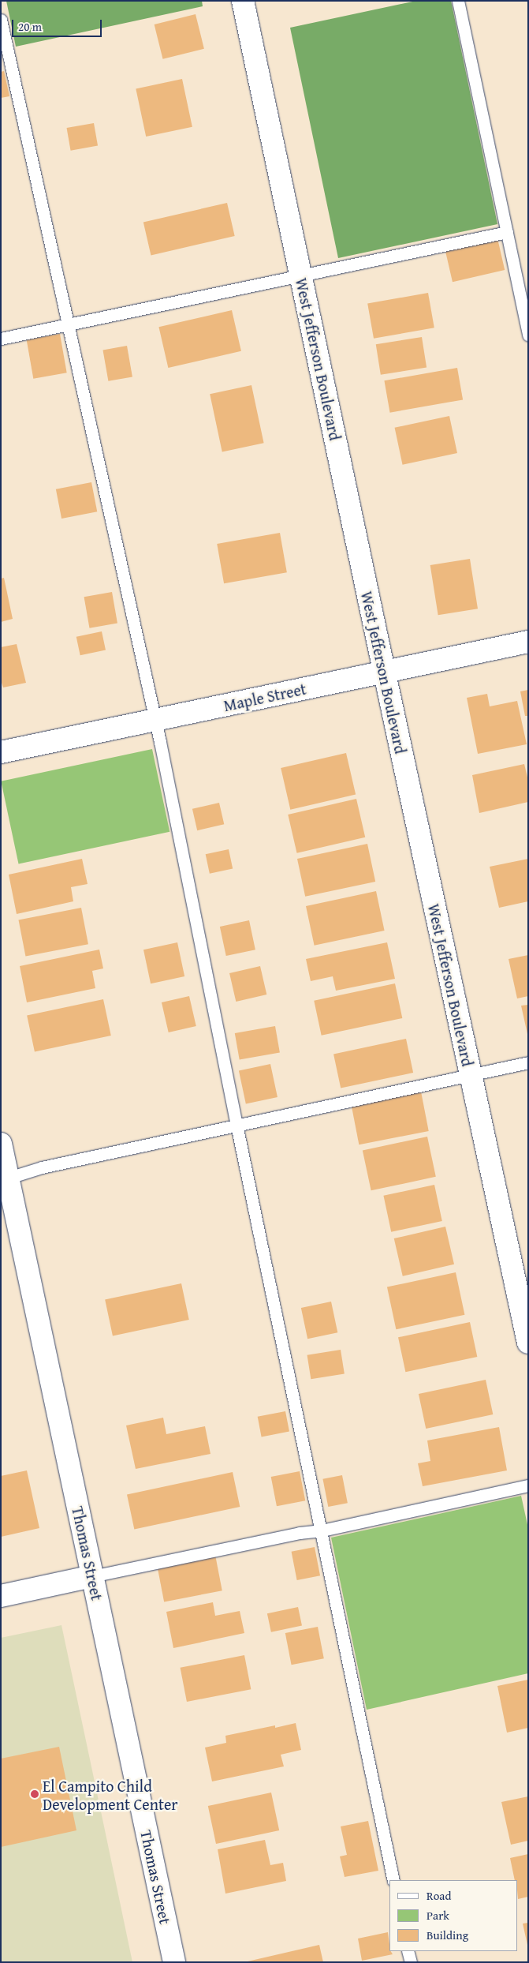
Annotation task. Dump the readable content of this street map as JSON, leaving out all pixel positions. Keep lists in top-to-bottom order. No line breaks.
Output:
{"streets":{"street":["West Jefferson Boulevard","Maple Street","Thomas Street"]},"crossings":[["West Jefferson Boulevard","Maple Street"]],"places":["El Campito Child Development Center"],"legend":["Road","Park","Building"],"scale_bar":"20 m"}
